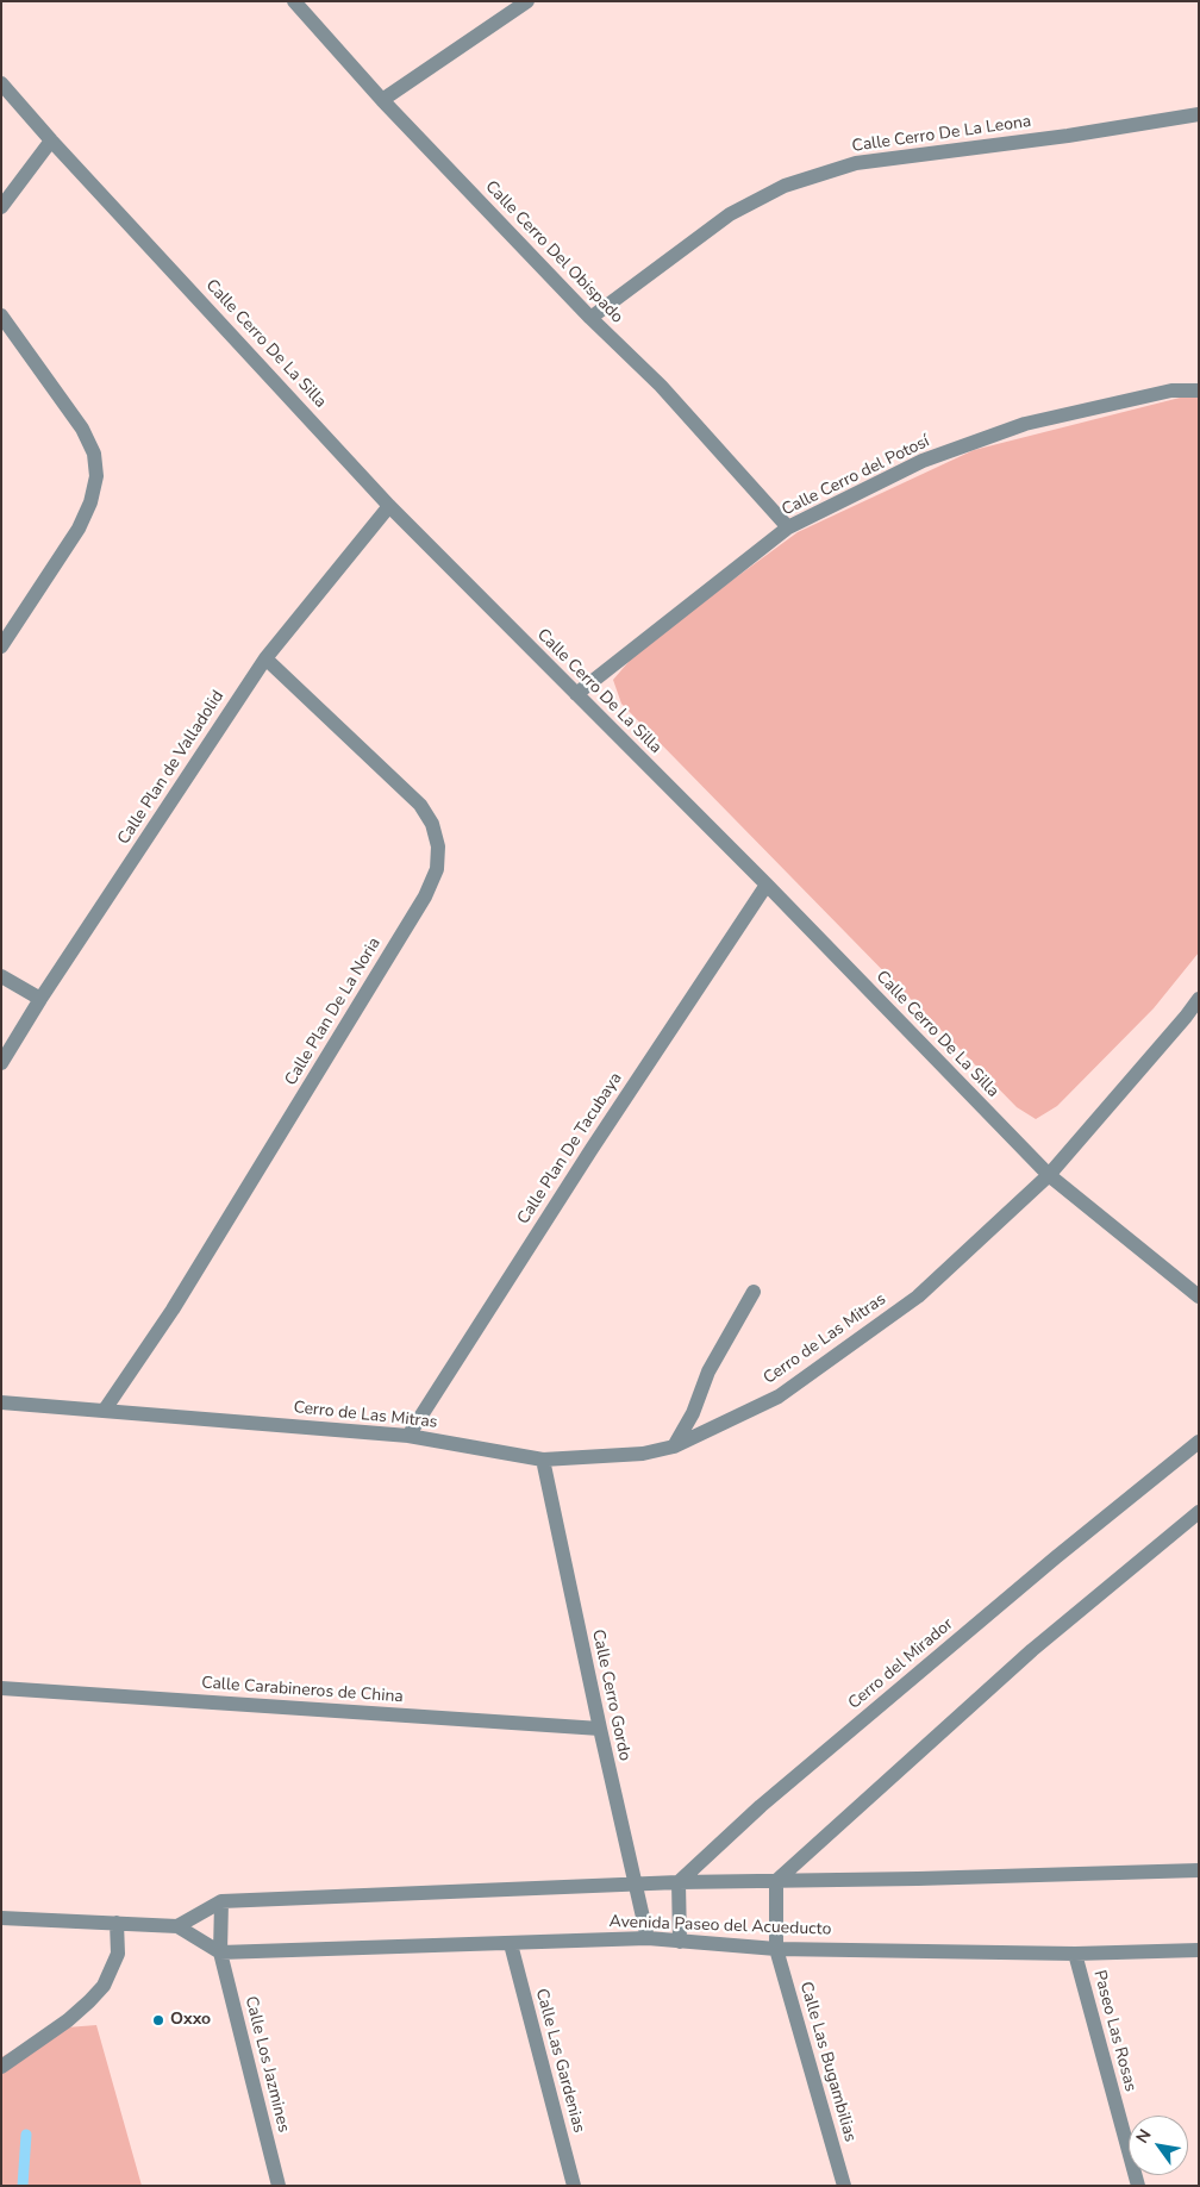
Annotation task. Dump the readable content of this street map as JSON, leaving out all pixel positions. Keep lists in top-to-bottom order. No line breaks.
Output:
{"streets":{"street":["Calle Cerro De La Leona","Calle Cerro Del Obispado","Calle Cerro De La Silla","Calle Cerro del Potosí","Calle Plan de Valladolid","Calle Plan De La Noria","Calle Plan De Tacubaya","Cerro de Las Mitras","Cerro del Mirador","Calle Carabineros de China","Calle Cerro Gordo","Avenida Paseo del Acueducto","Paseo Las Rosas","Calle Las Gardenias","Calle Las Bugambilias","Calle Los Jazmines"]},"crossings":[["Calle Cerro De La Leona","Calle Cerro Del Obispado"],["Calle Cerro Del Obispado","Calle Cerro del Potosí"],["Calle Cerro De La Silla","Calle Cerro del Potosí"],["Calle Cerro De La Silla","Calle Plan de Valladolid"],["Calle Cerro De La Silla","Calle Plan De Tacubaya"],["Calle Cerro De La Silla","Cerro de Las Mitras"],["Calle Plan de Valladolid","Calle Plan De La Noria"],["Calle Plan De La Noria","Cerro de Las Mitras"],["Calle Plan De Tacubaya","Cerro de Las Mitras"],["Cerro de Las Mitras","Calle Cerro Gordo"],["Calle Carabineros de China","Calle Cerro Gordo"],["Calle Cerro Gordo","Avenida Paseo del Acueducto"],["Avenida Paseo del Acueducto","Paseo Las Rosas"],["Avenida Paseo del Acueducto","Calle Las Gardenias"],["Avenida Paseo del Acueducto","Calle Las Bugambilias"],["Avenida Paseo del Acueducto","Calle Los Jazmines"]],"places":["Oxxo"],"north":"top left"}
